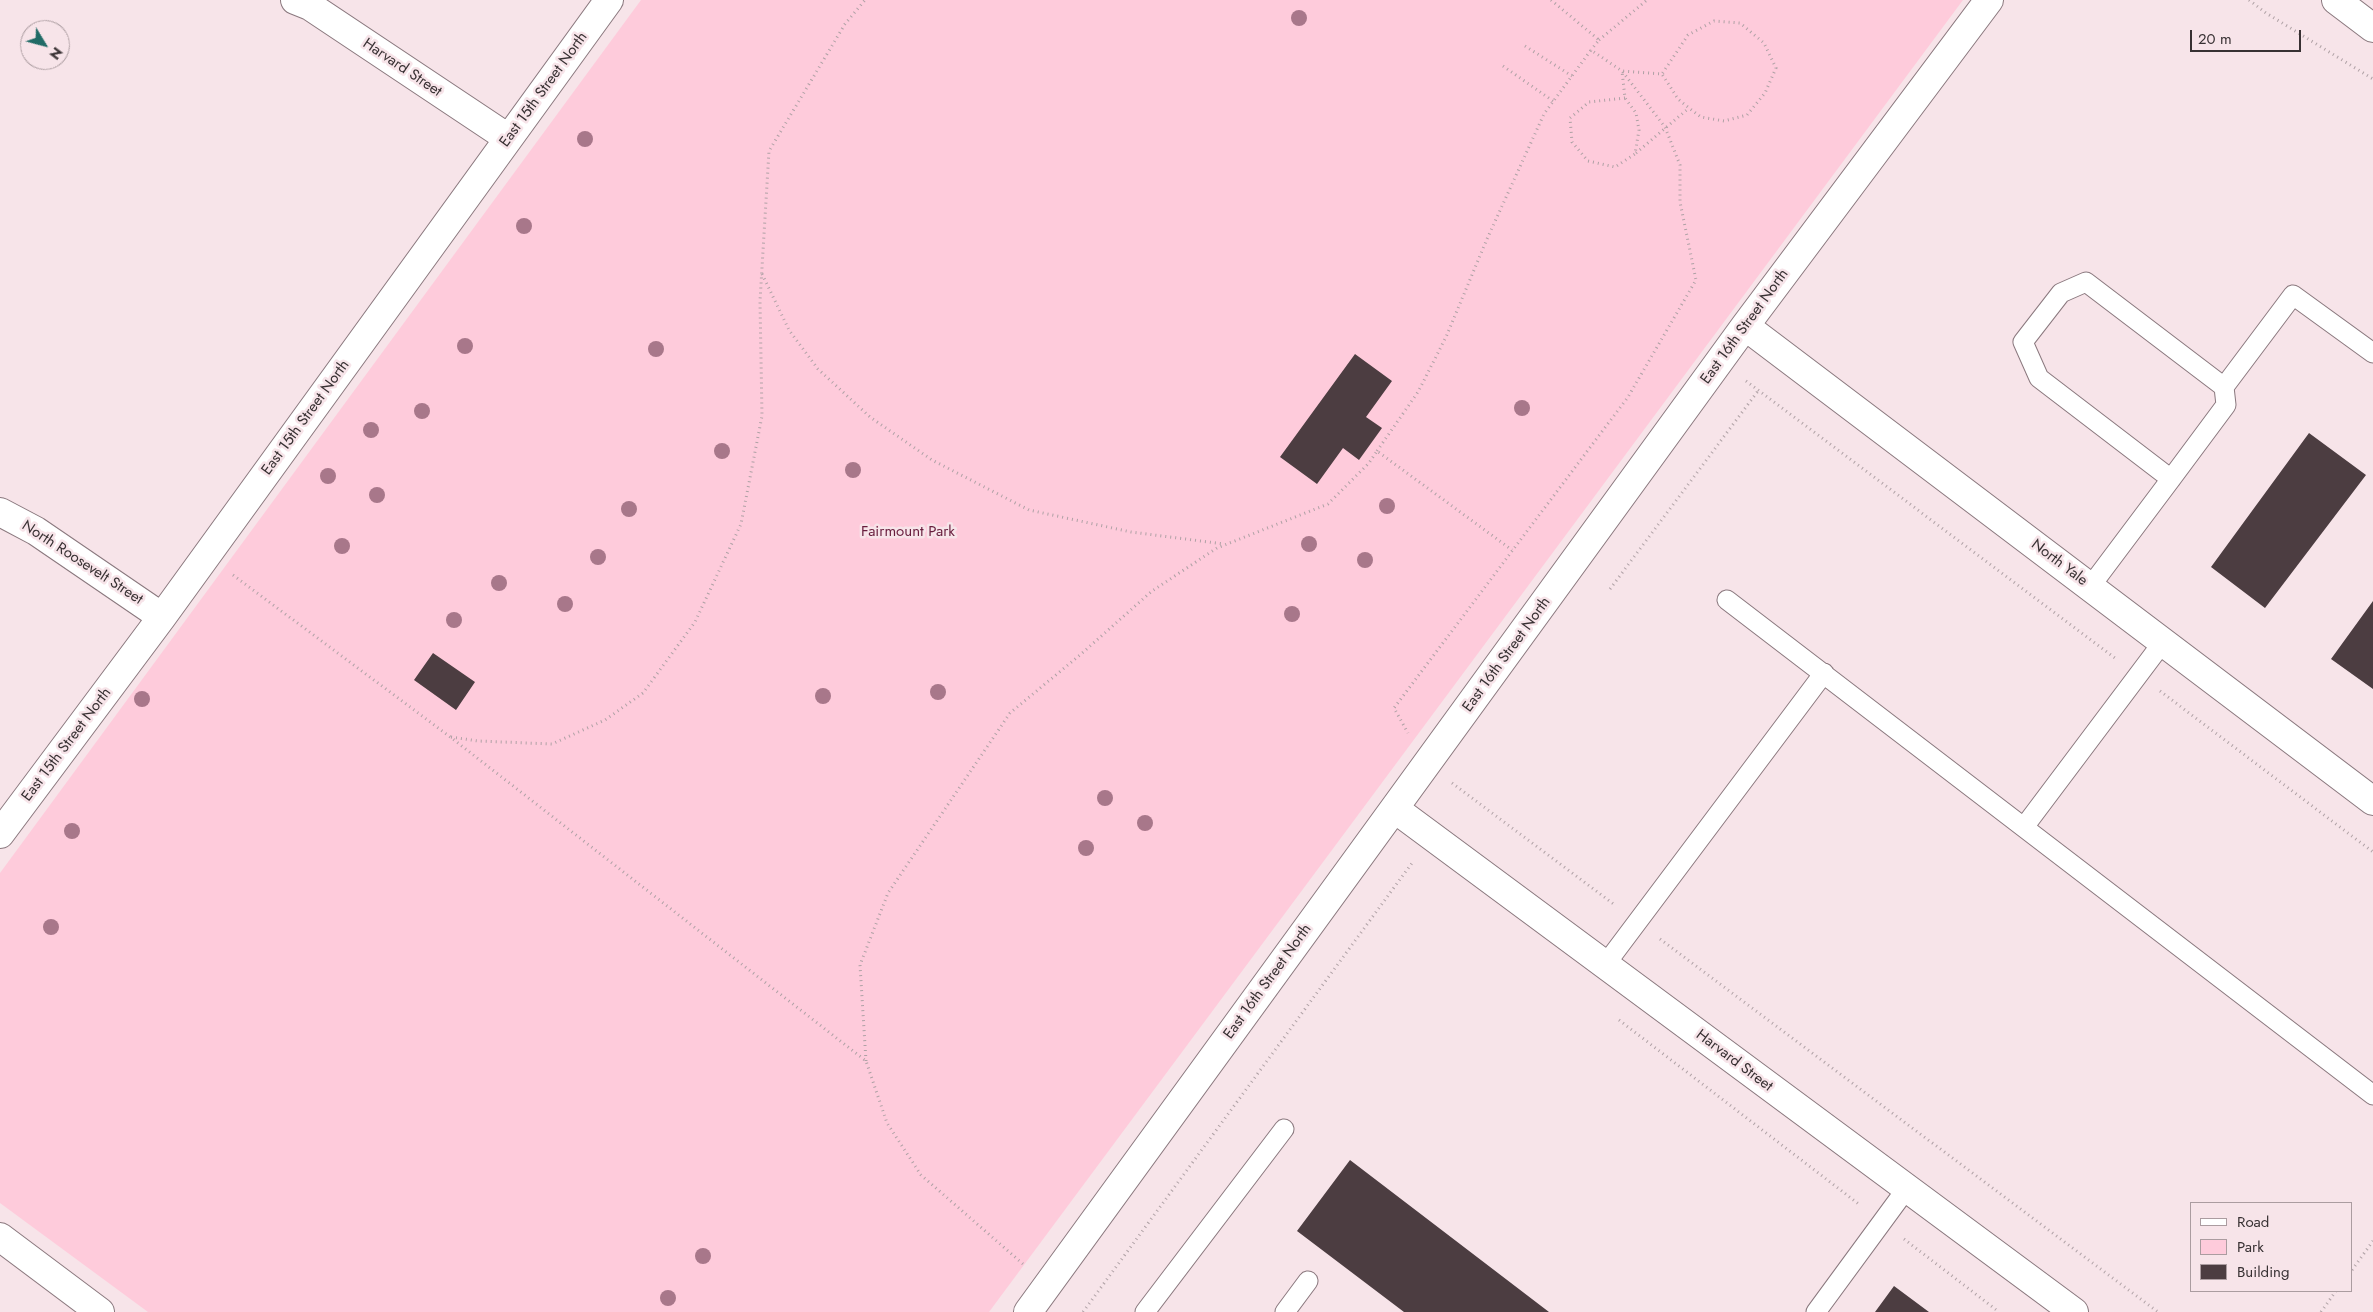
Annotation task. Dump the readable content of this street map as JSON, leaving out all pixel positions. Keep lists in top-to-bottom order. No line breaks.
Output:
{"streets":{"street":["Harvard Street","East 15th Street North","East 16th Street North","North Roosevelt Street","North Yale"]},"crossings":[["Harvard Street","East 15th Street North"],["Harvard Street","East 16th Street North"],["East 15th Street North","North Roosevelt Street"],["East 16th Street North","North Yale"]],"parks":["Fairmount Park"],"legend":["Road","Park","Building"],"scale_bar":"20 m","north":"bottom right"}
